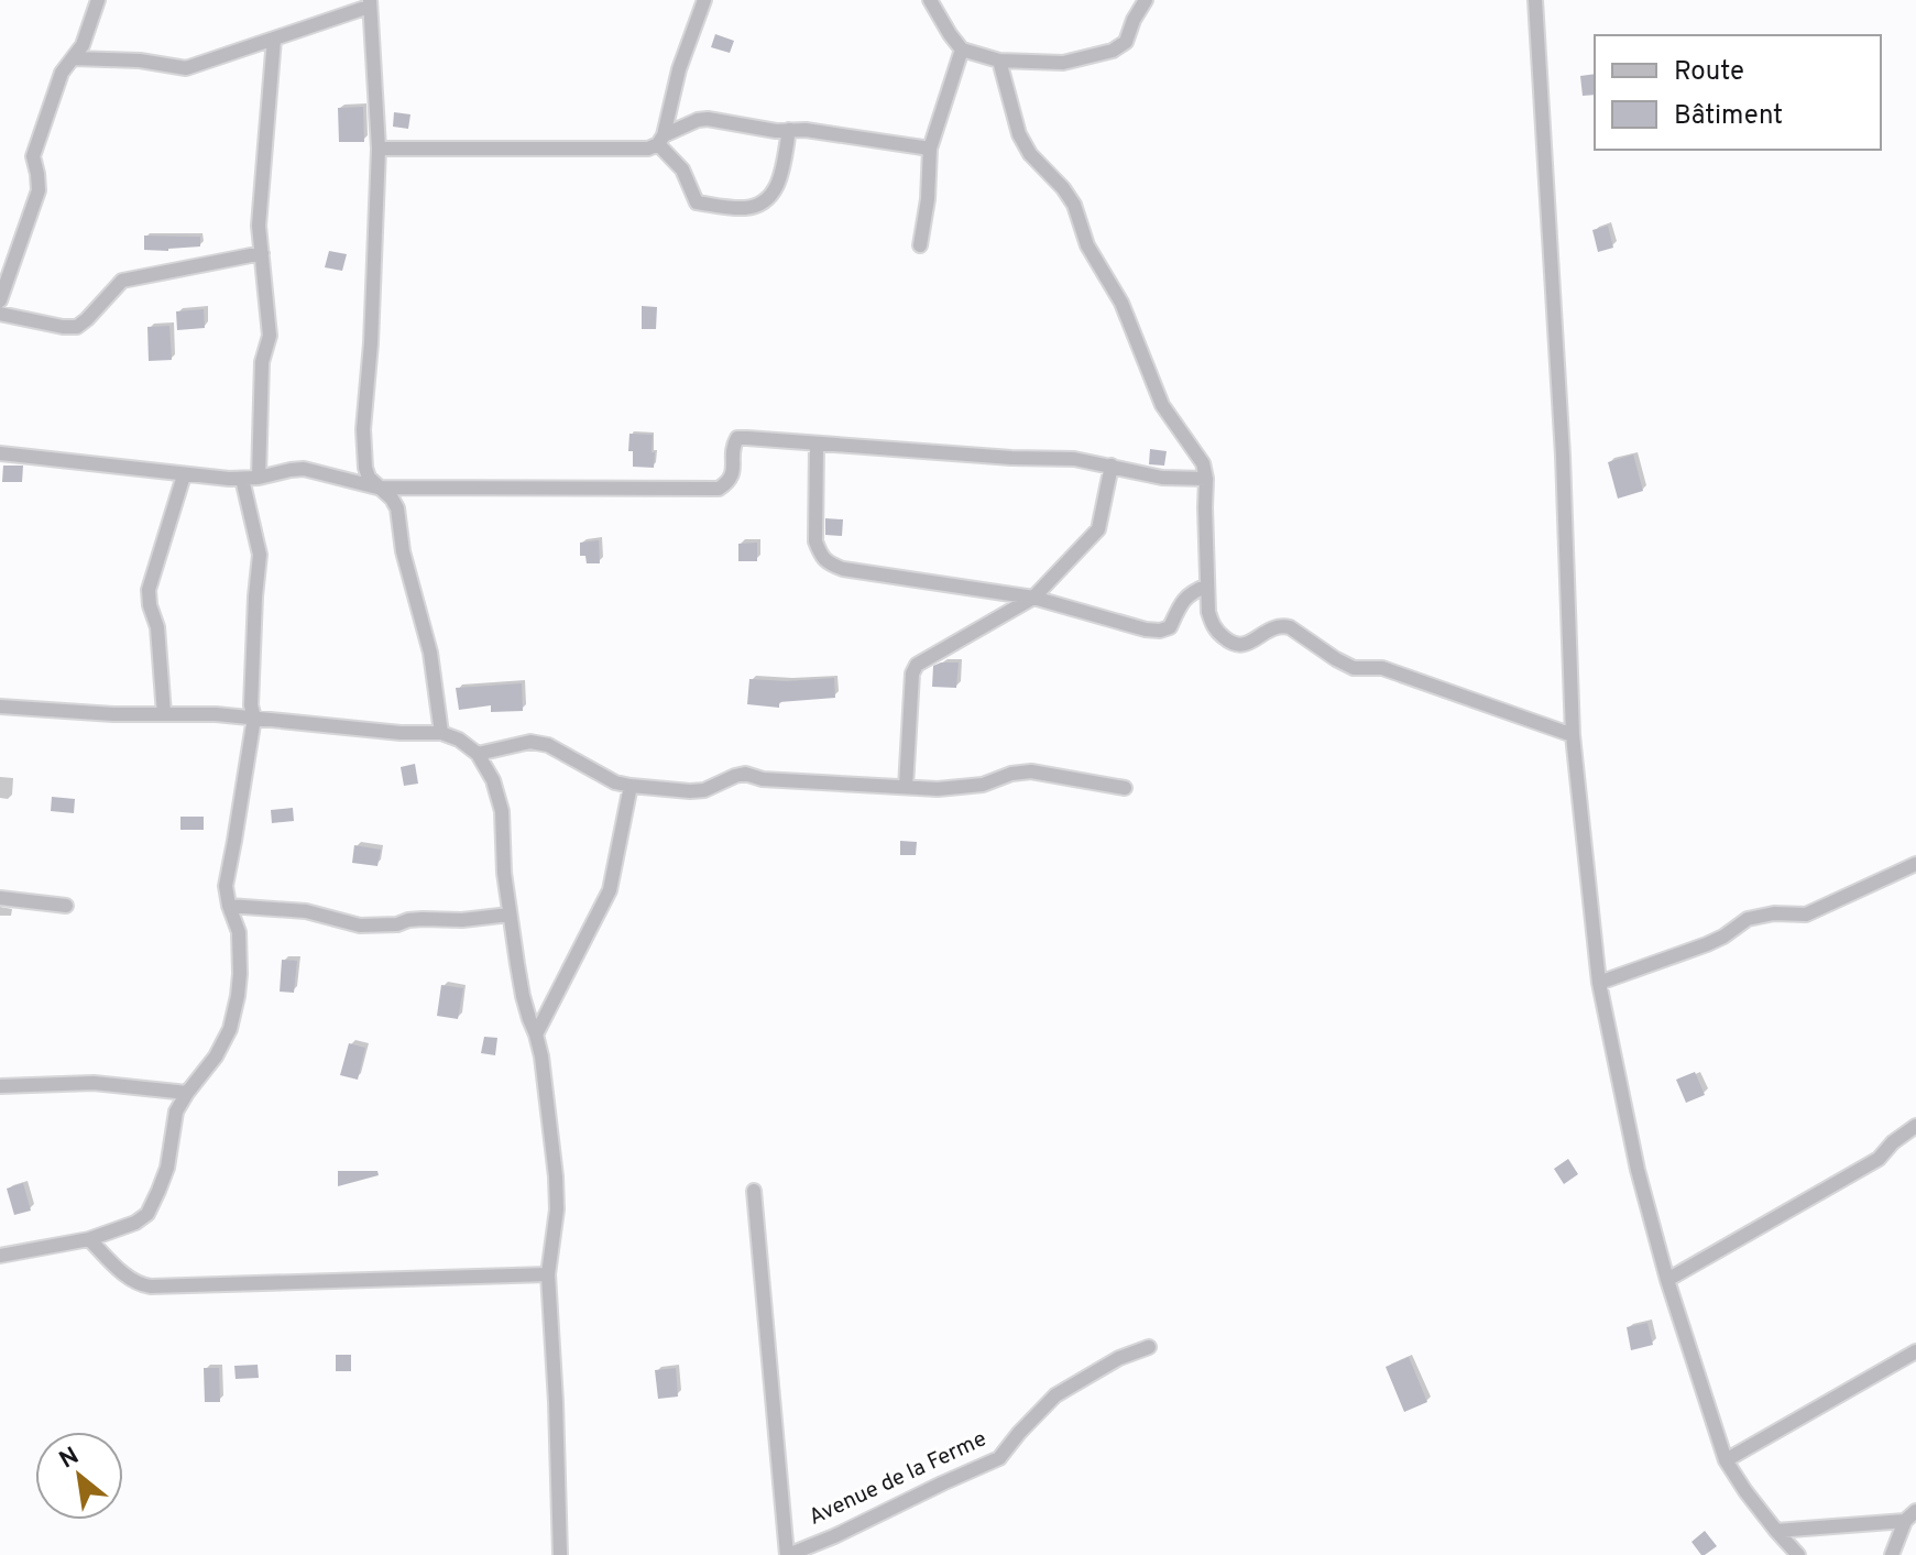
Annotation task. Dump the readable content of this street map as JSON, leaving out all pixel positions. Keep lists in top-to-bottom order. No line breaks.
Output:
{"streets":{"street":["Avenue de la Ferme"]},"legend":["Route","Bâtiment"],"north":"top left"}
